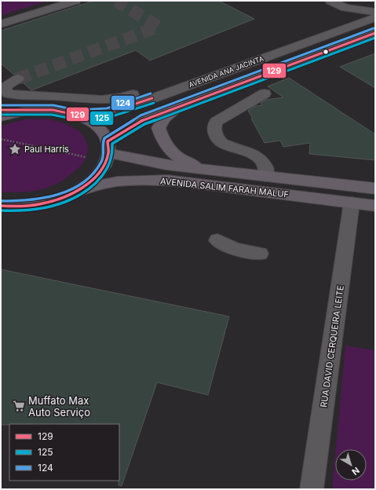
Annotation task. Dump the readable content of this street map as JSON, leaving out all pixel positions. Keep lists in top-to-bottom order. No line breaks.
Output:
{"streets":{"main road":["AVENIDA SALIM FARAH MALUF"],"street":["AVENIDA ANA JACINTA","RUA DAVID CERQUEIRA LEITE"]},"crossings":[["AVENIDA ANA JACINTA","AVENIDA SALIM FARAH MALUF"],["AVENIDA SALIM FARAH MALUF","RUA DAVID CERQUEIRA LEITE"]],"places":{"place":["Paul Harris"],"supermarket":["Muffato Max Auto Serviço"]},"lines":["transit line 124","transit line 129","transit line 125"],"legend":["129","125","124"],"north":"bottom right"}
